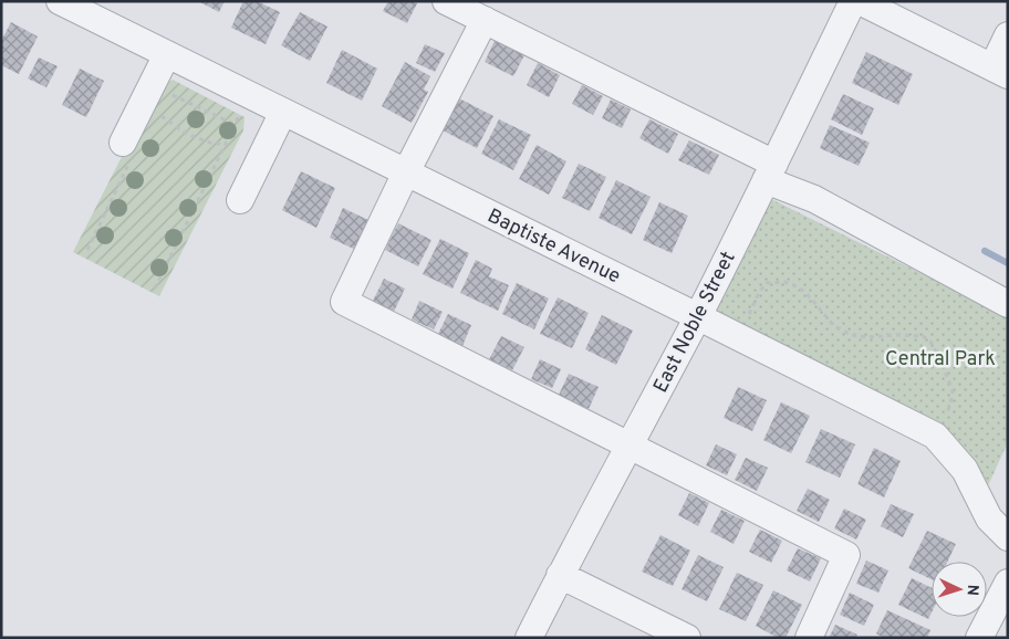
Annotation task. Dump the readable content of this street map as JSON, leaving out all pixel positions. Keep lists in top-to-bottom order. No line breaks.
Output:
{"streets":{"street":["Baptiste Avenue","East Noble Street"]},"crossings":[["Baptiste Avenue","East Noble Street"]],"parks":["Central Park"],"north":"right"}
